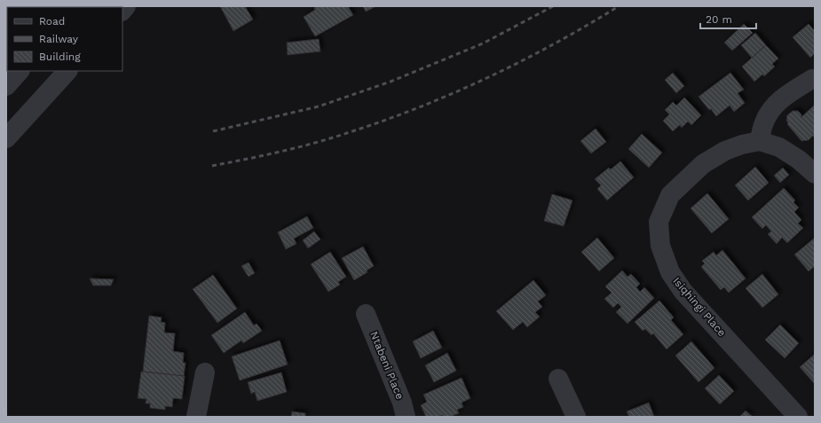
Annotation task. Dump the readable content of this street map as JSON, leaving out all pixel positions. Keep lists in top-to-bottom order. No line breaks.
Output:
{"streets":{"street":["Isiqhingi Place","Ntabeni Place"]},"legend":["Road","Railway","Building"],"scale_bar":"20 m"}
